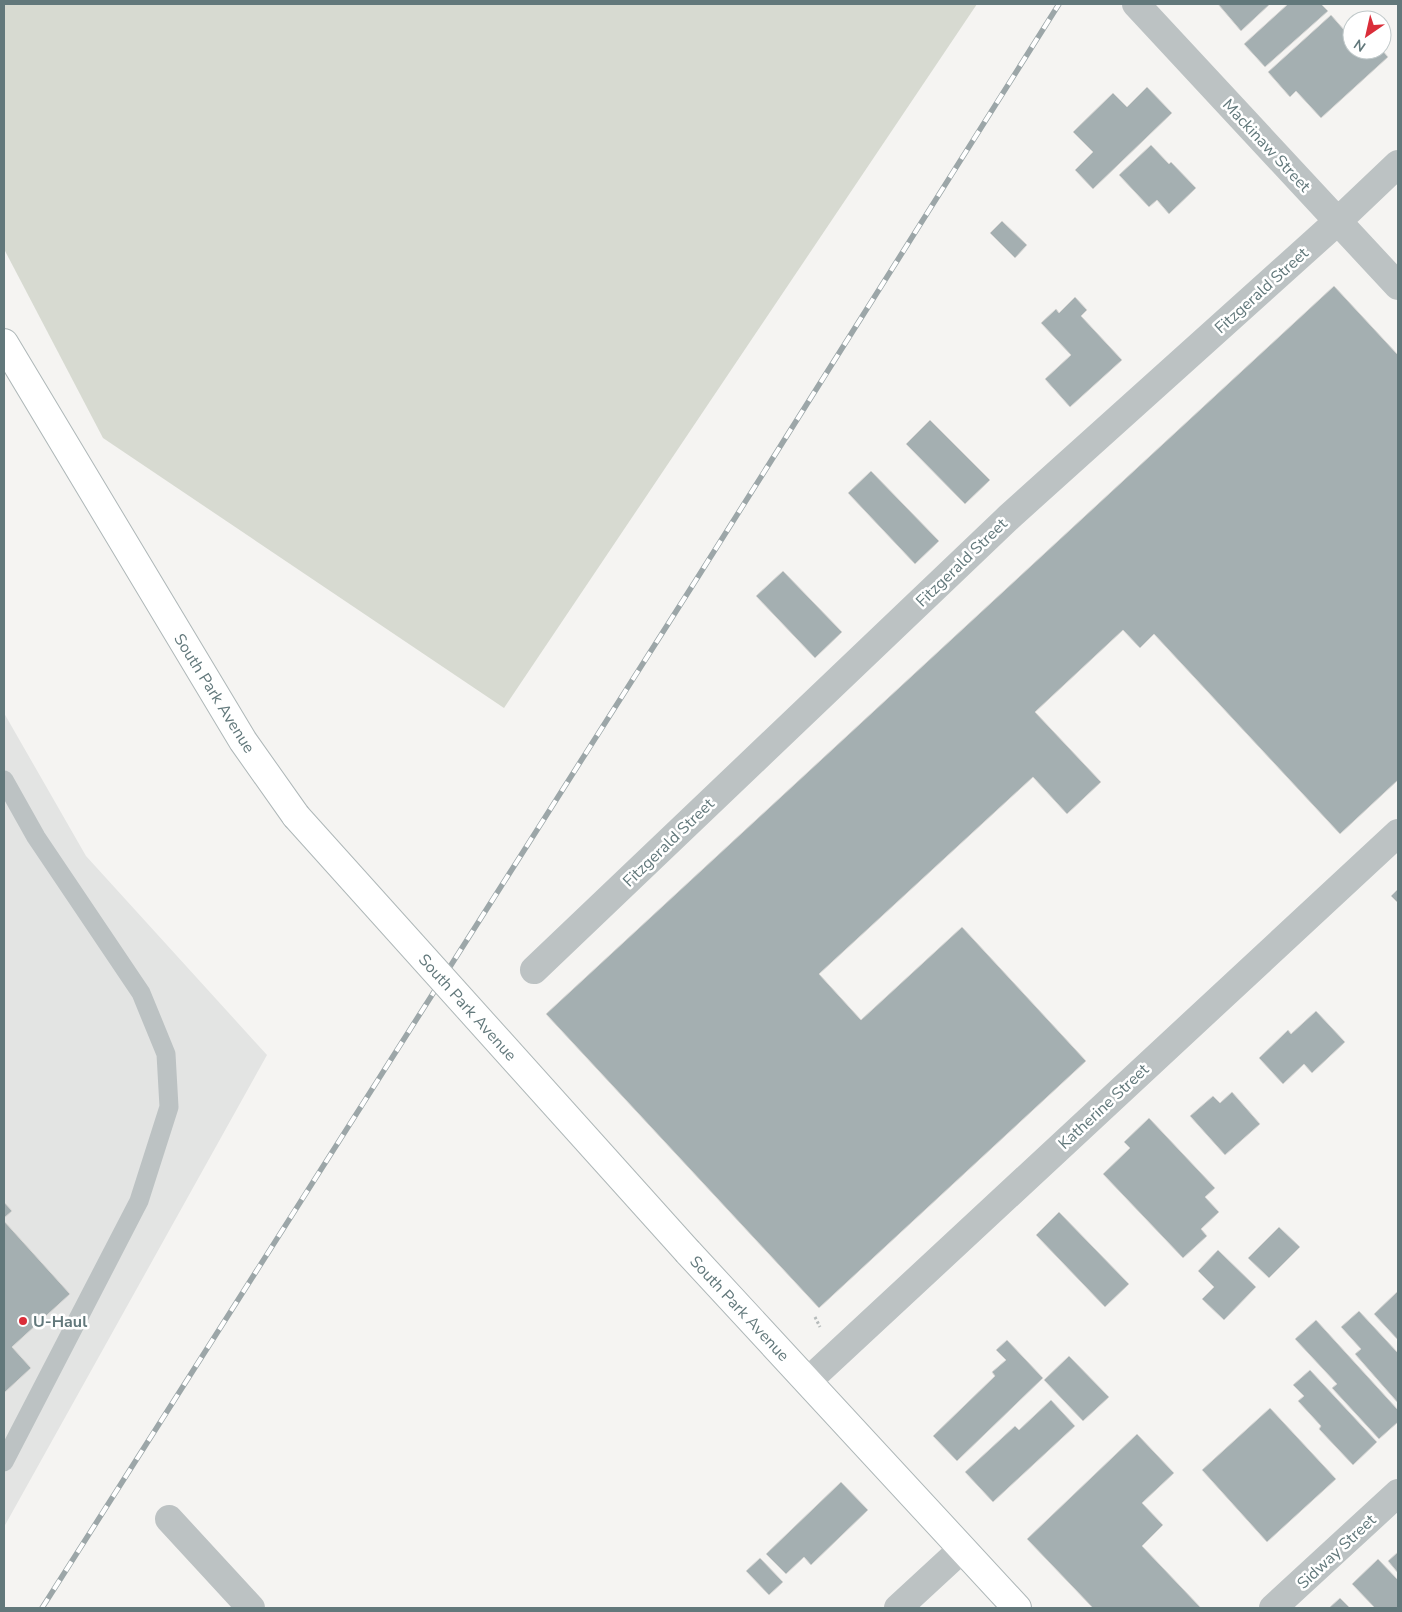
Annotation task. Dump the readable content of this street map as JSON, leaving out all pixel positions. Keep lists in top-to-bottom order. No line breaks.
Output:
{"streets":{"street":["Mackinaw Street","Fitzgerald Street","South Park Avenue","Katherine Street","Sidway Street"]},"crossings":[["Mackinaw Street","Fitzgerald Street"],["South Park Avenue","Katherine Street"]],"places":["U-Haul"],"north":"bottom left"}
